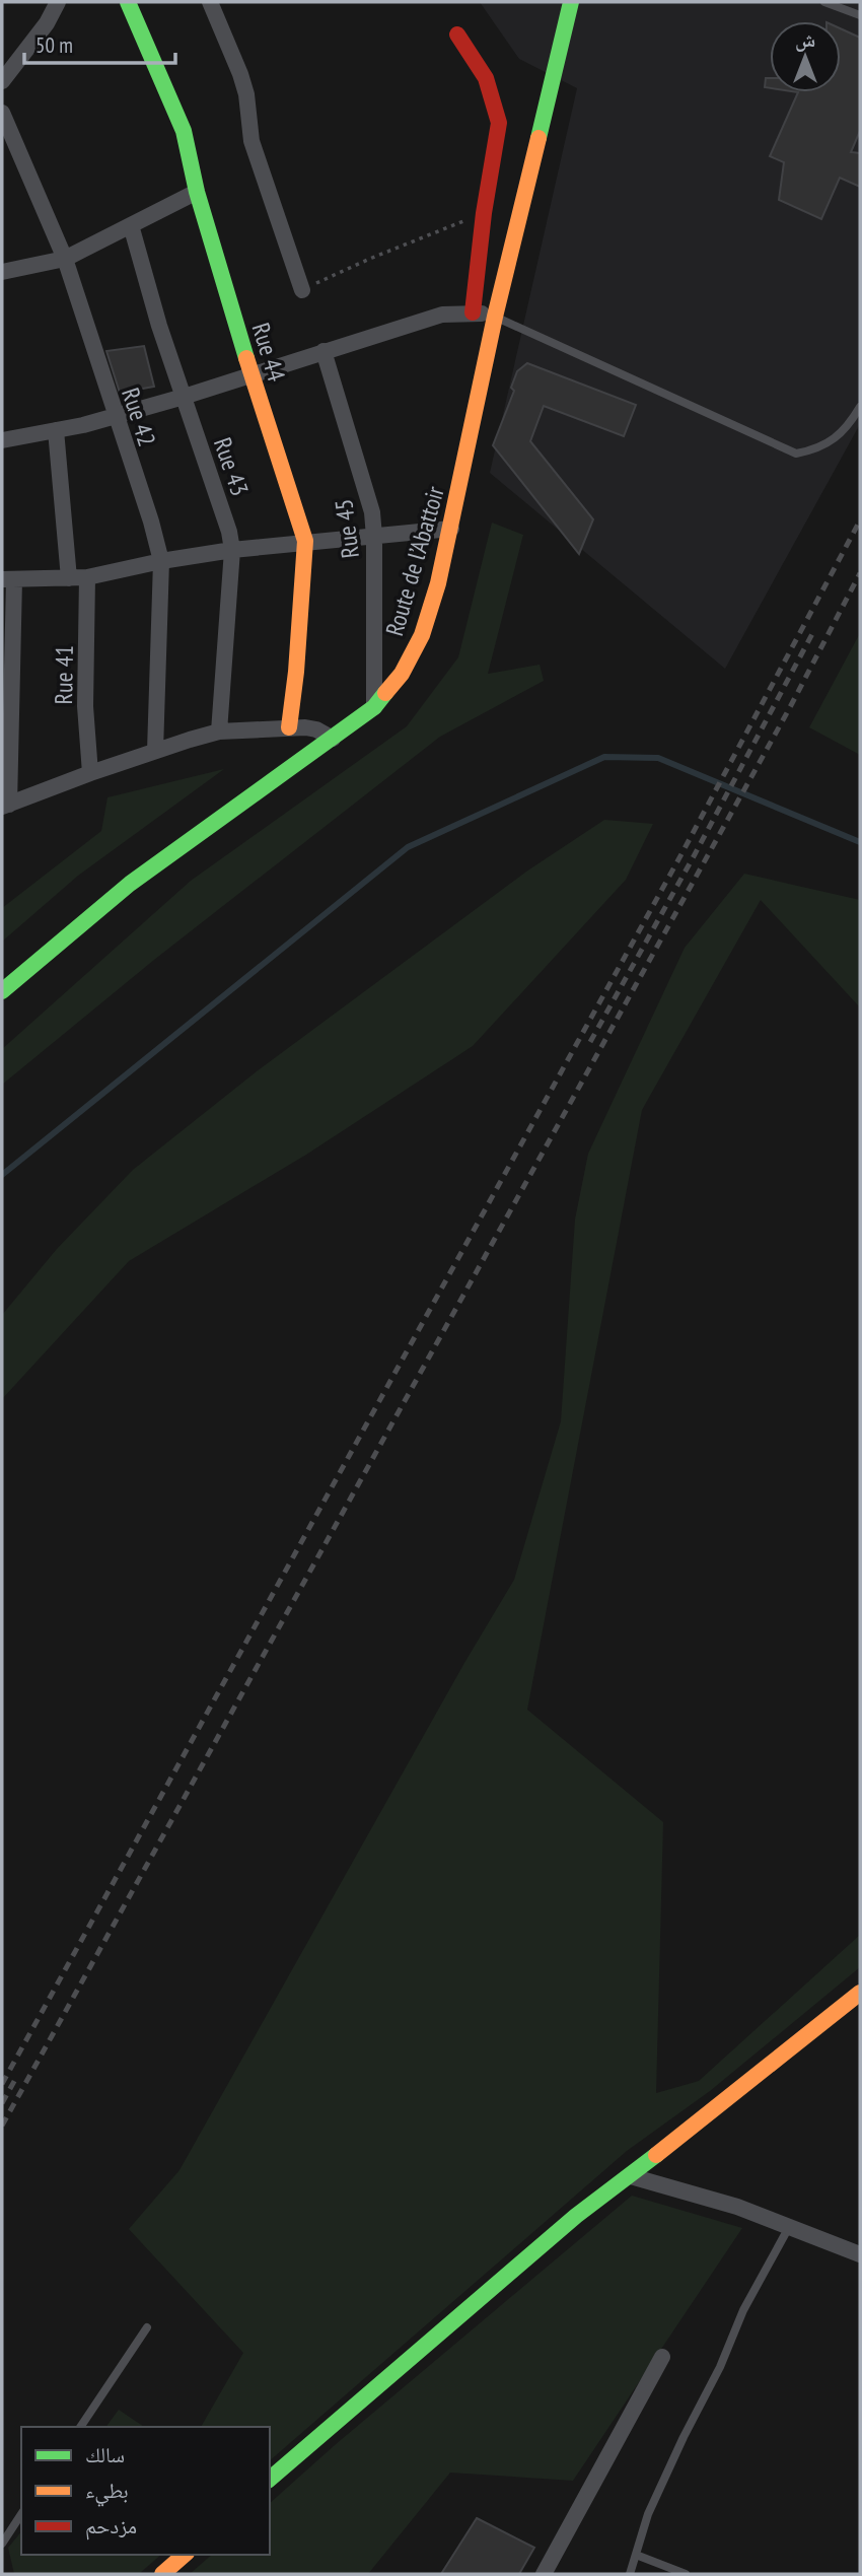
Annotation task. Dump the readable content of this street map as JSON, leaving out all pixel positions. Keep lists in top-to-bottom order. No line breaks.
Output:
{"streets":{"main road":["Rue 44","Route de l’Abattoir"],"street":["Rue 42","Rue 43","Rue 45","Rue 41"]},"crossings":[["Rue 45","Route de l’Abattoir"]],"legend":["سالك","بطيء","مزدحم"],"scale_bar":"50 m","north":"top"}
